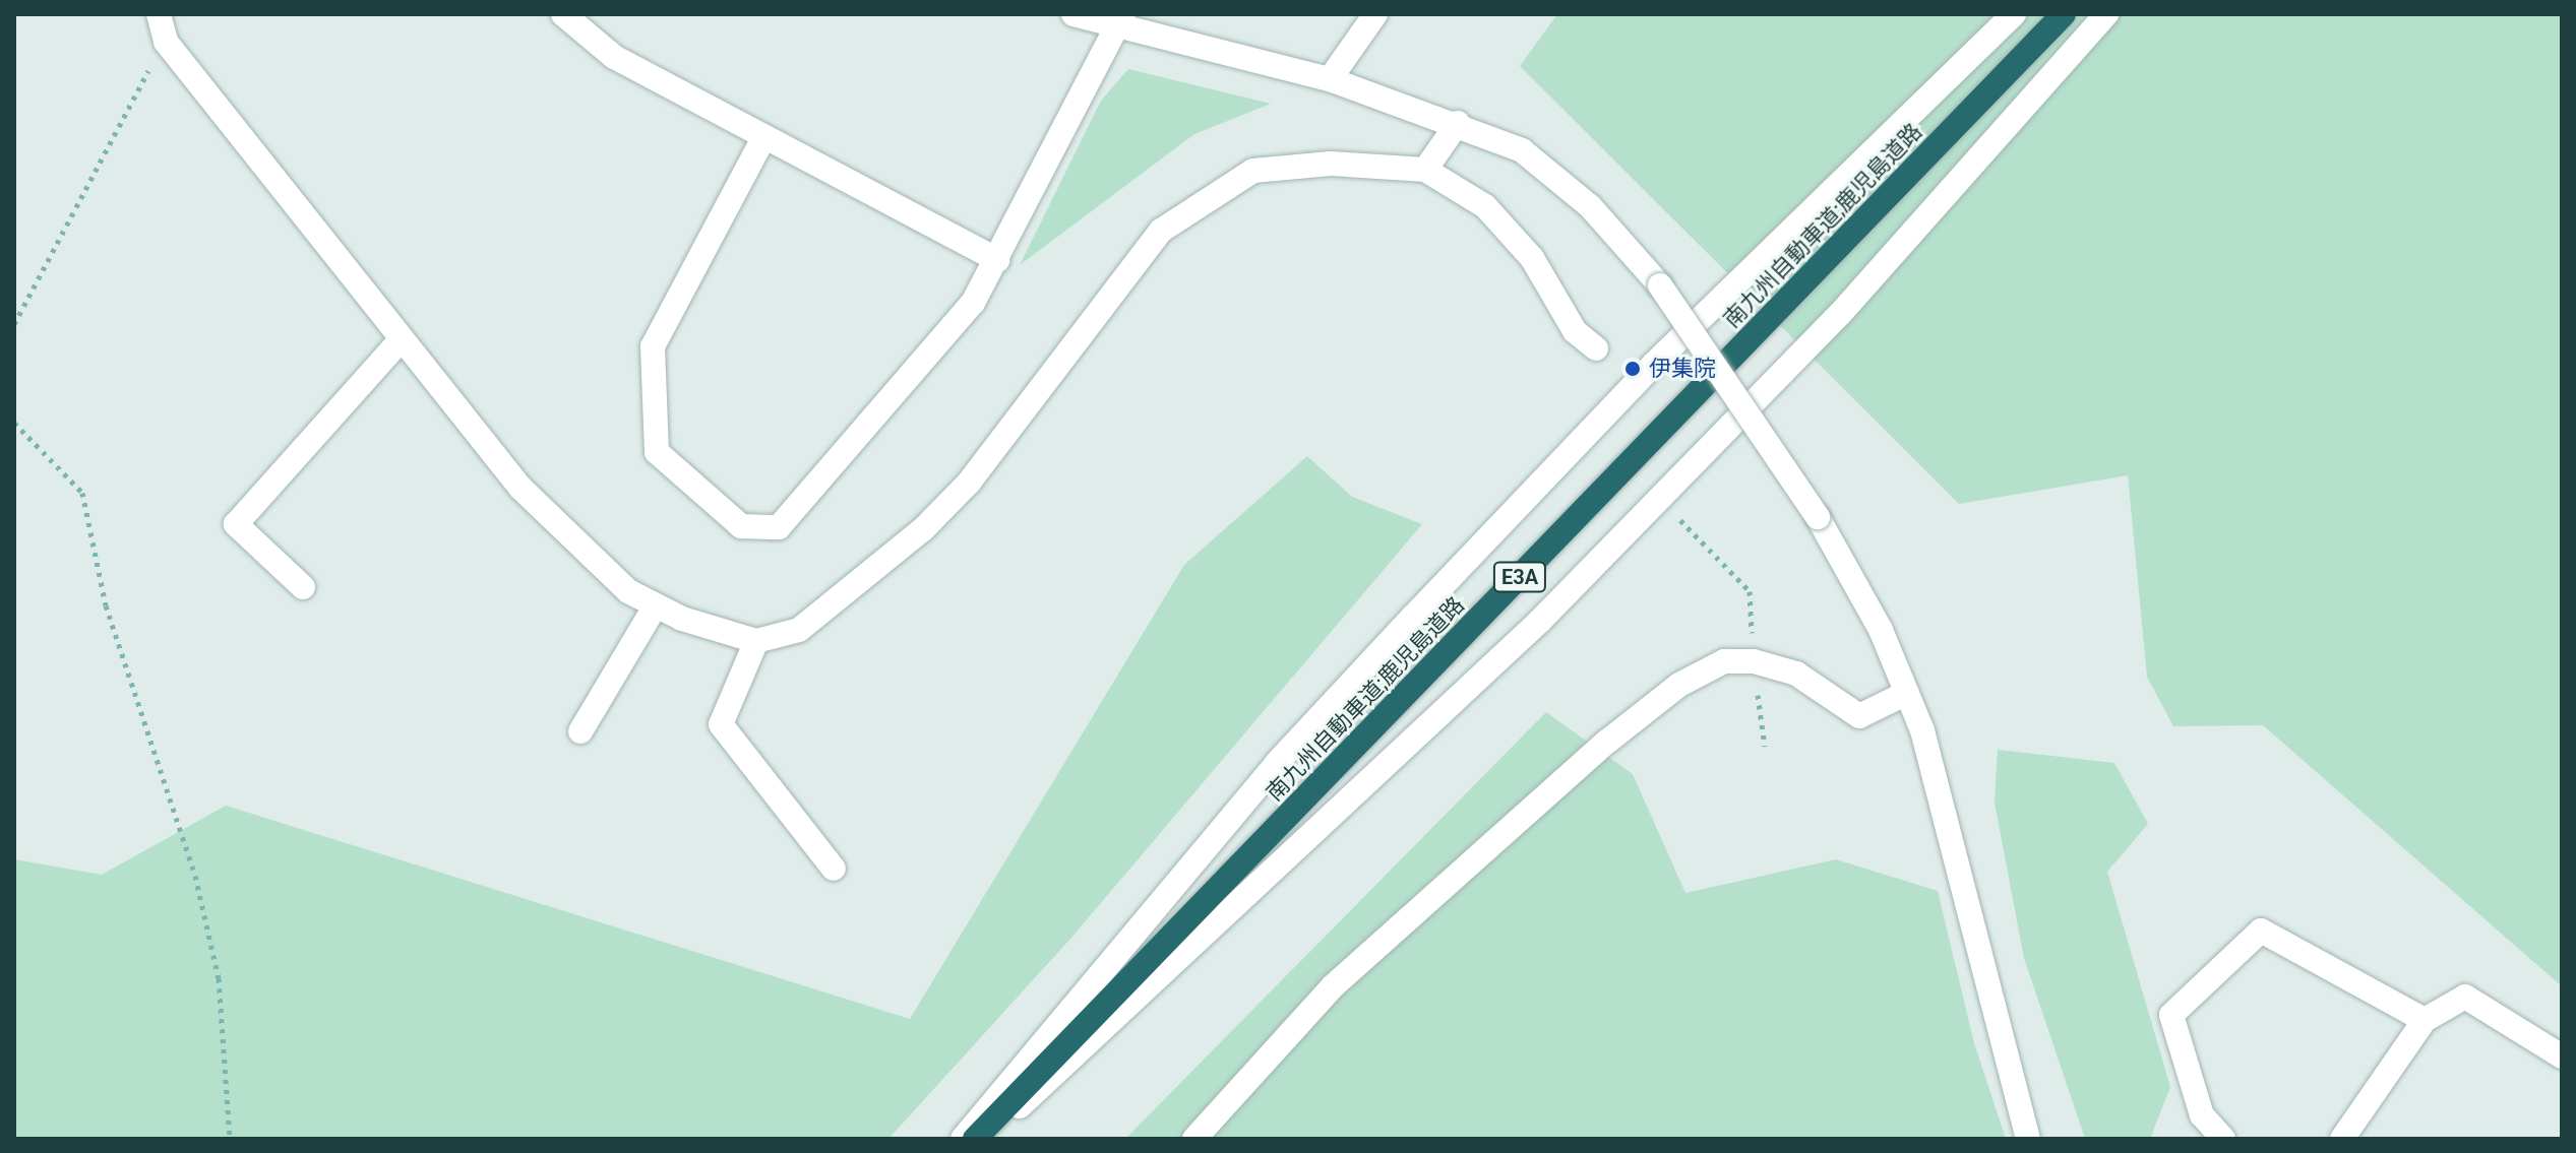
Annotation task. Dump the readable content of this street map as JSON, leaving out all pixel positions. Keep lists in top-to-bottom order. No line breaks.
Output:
{"streets":{"highway":["南九州自動車道;鹿児島道路","E3A"]},"places":["伊集院"]}
